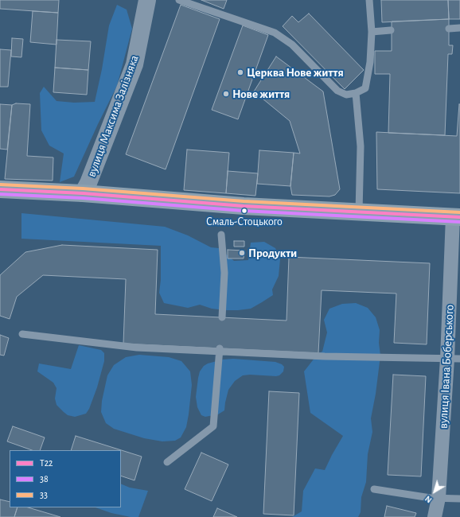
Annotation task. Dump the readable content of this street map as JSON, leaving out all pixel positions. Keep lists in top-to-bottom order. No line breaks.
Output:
{"streets":{"street":["вулиця Максима Залізняка","вулиця Івана Боберського"]},"places":["Церква Нове життя","Нове життя","Смаль-Стоцького","Продукти"],"lines":["transit line 33","transit line Т22","transit line 38"],"legend":["Т22","38","33"],"north":"bottom left"}
